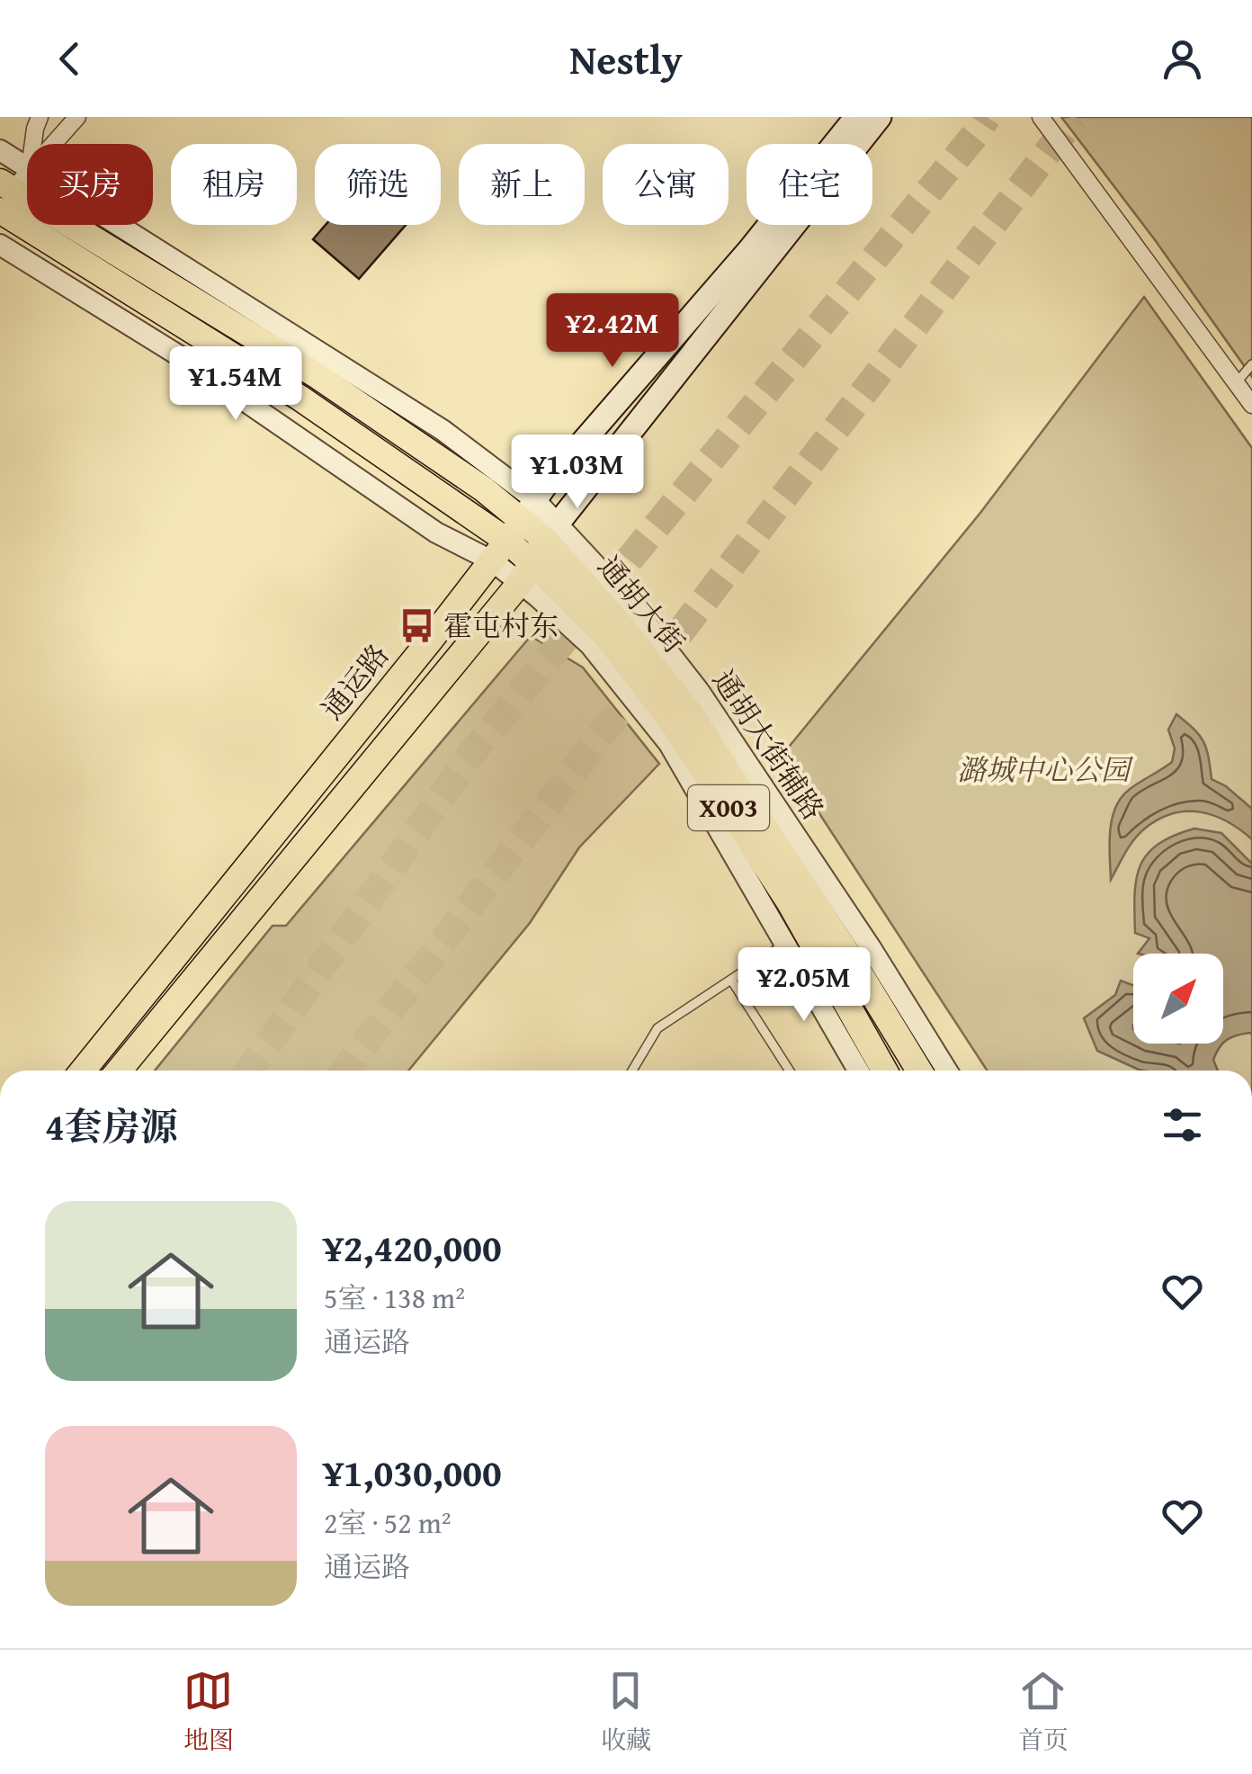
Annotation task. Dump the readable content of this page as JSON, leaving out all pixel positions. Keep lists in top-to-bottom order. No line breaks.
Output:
{"streets":{"main road":["通胡大街","通运路","X003"]},"crossings":[["通胡大街","通运路"]],"parks":["潞城中心公园"],"places":{"bus stop":["霍屯村东"]},"north":"top right","page":{"header":"Nestly","chip":["买房","租房","筛选","新上","公寓","住宅"],"price":["¥2.42M","¥1.54M","¥1.03M","¥2.05M"],"heading":"4套房源","list":[{"name":"¥2,420,000","note":"5室 · 138 m² · 通运路"},{"name":"¥1,030,000","note":"2室 · 52 m² · 通运路"}],"tabs":["地图","收藏","首页"]}}
